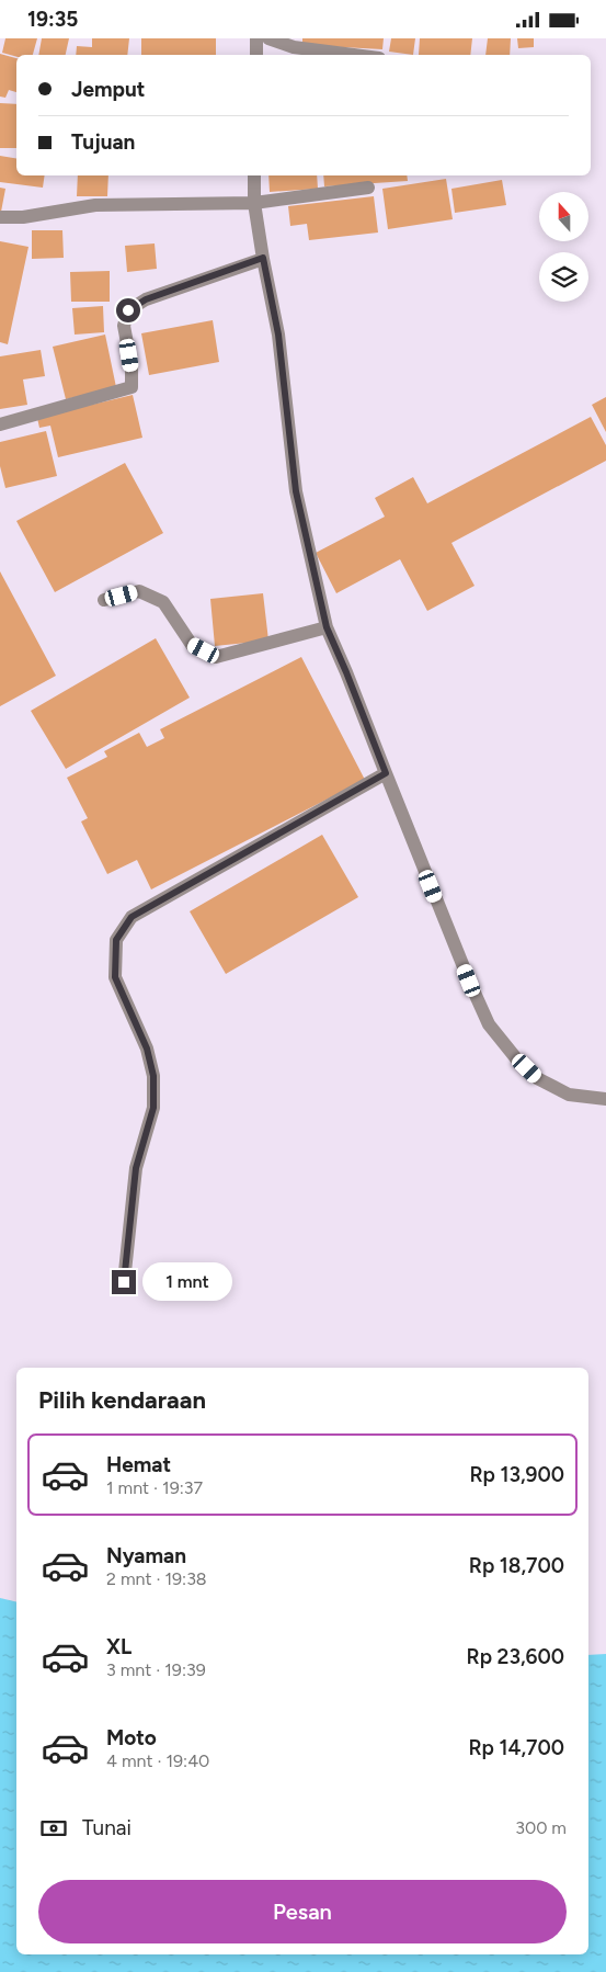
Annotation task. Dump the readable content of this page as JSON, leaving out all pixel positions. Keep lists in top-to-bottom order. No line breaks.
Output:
{"north":"top","page":{"status":"19:35","banner":["Jemput","Tujuan"],"bubble":"1 mnt","heading":"Pilih kendaraan","list":[{"name":"Hemat","note":"1 mnt · 19:37","value":"Rp 13,900"},{"name":"Nyaman","note":"2 mnt · 19:38","value":"Rp 18,700"},{"name":"XL","note":"3 mnt · 19:39","value":"Rp 23,600"},{"name":"Moto","note":"4 mnt · 19:40","value":"Rp 14,700"}],"pay":["Tunai","300 m"],"buttons":"Pesan"}}
